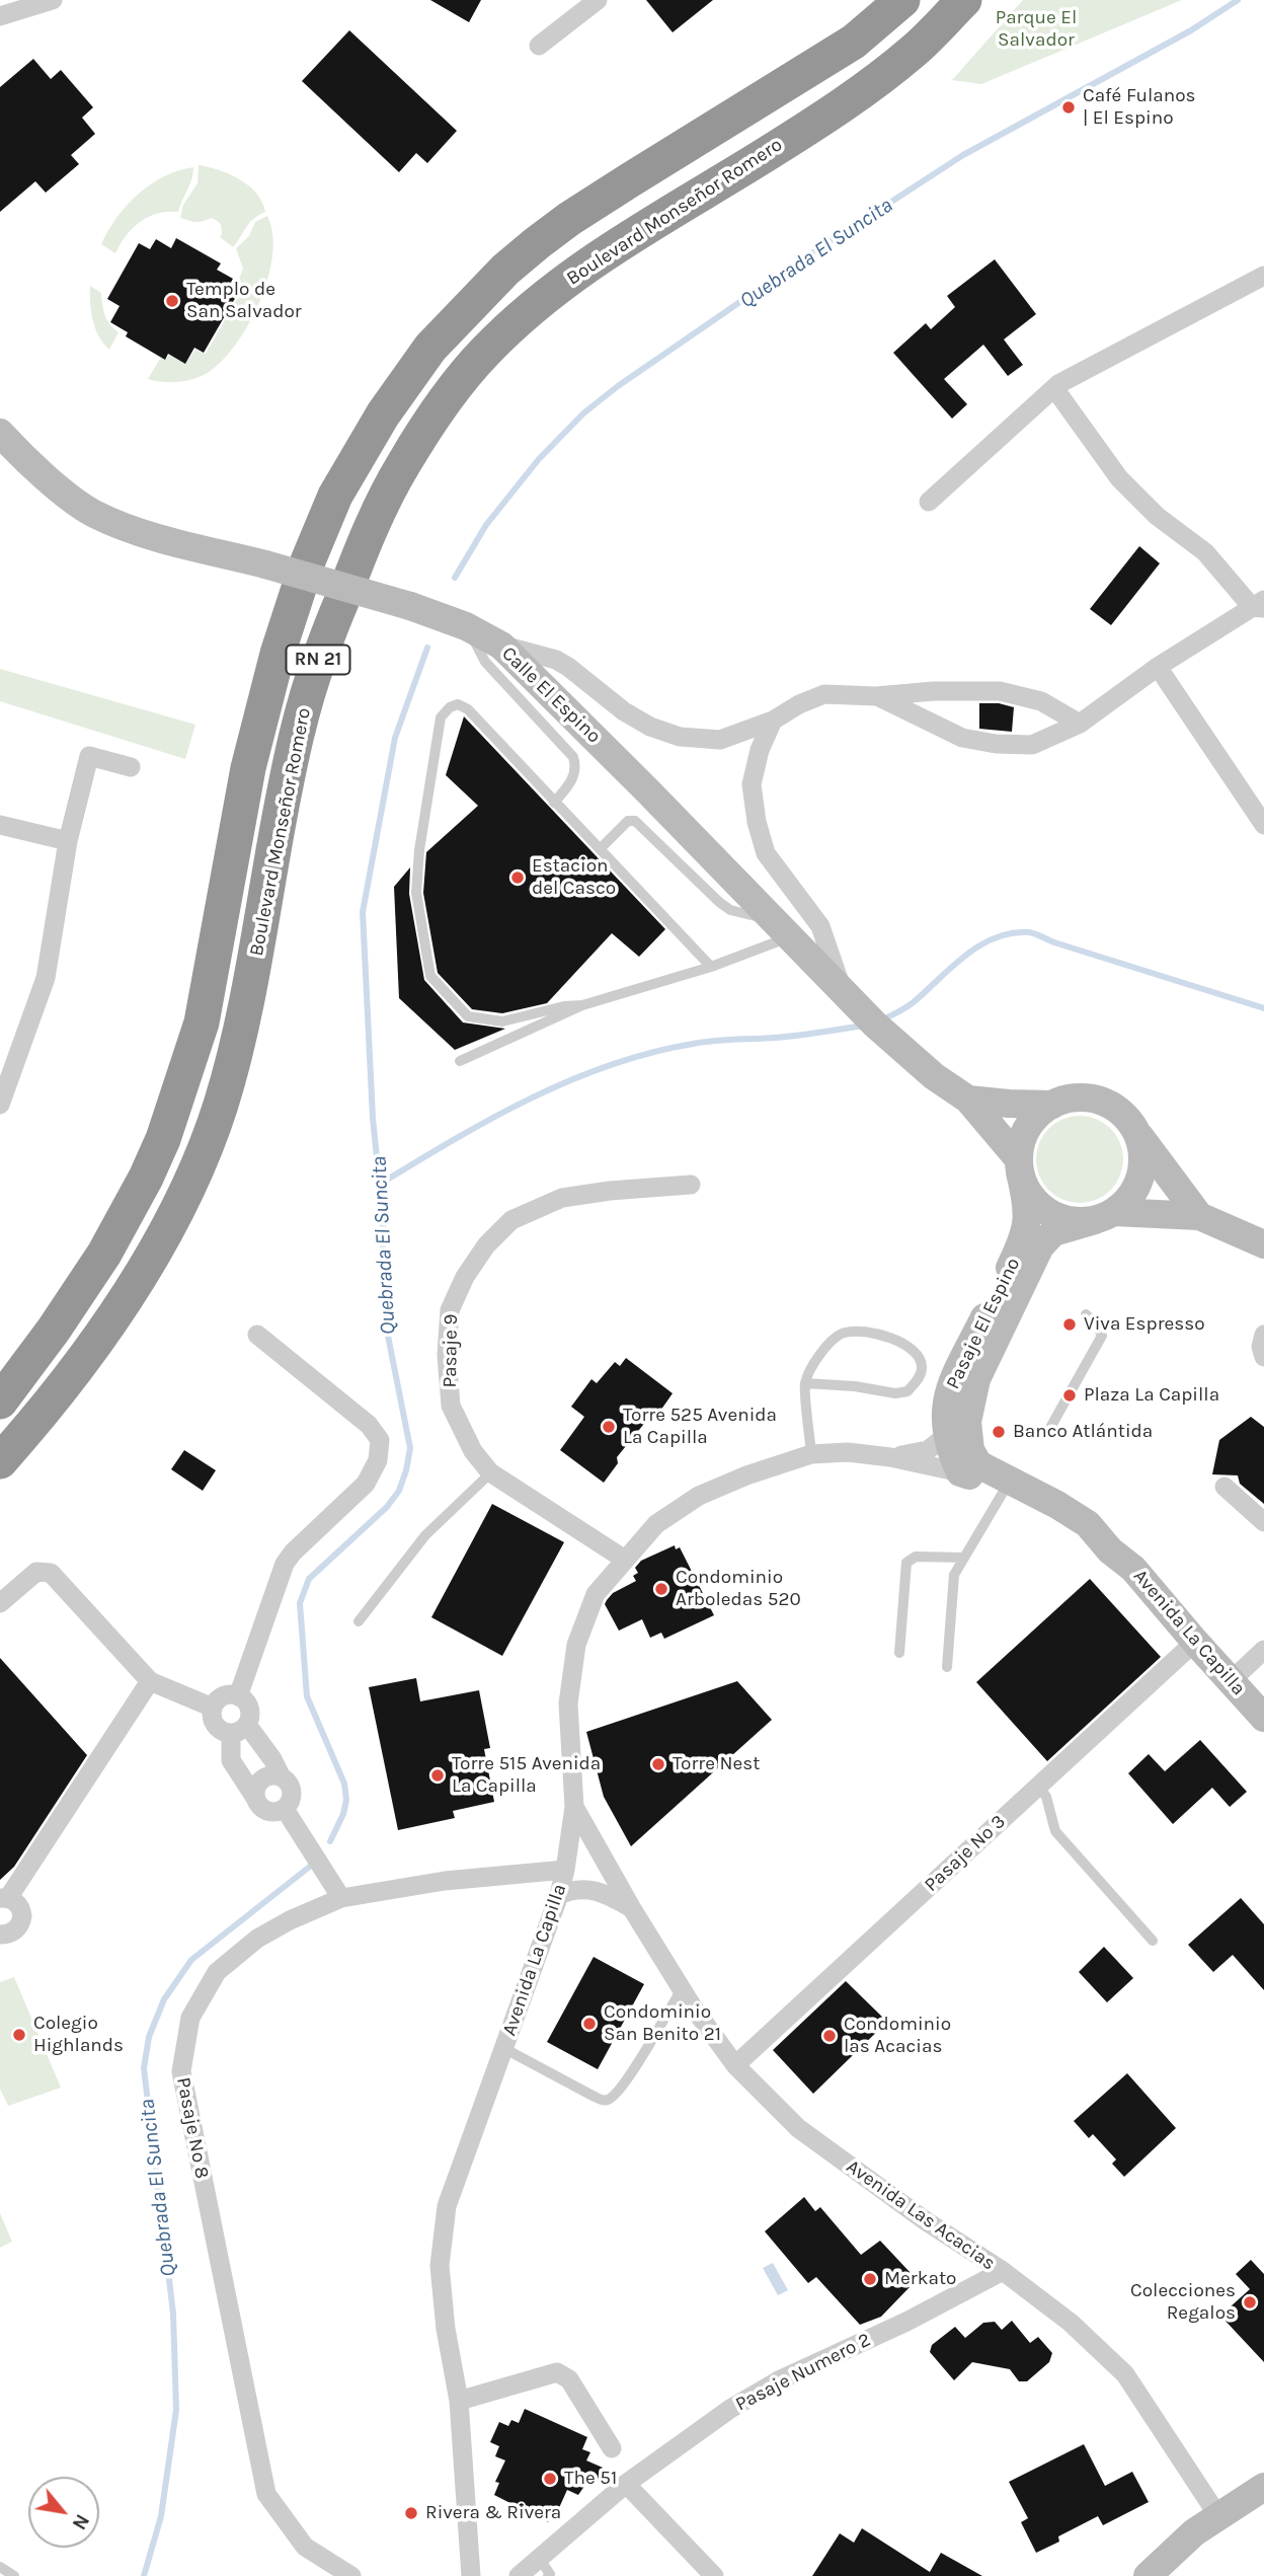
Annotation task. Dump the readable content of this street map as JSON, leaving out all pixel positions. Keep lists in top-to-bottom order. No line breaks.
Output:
{"streets":{"highway":["Boulevard Monseñor Romero","RN 21"],"street":["Calle El Espino","Pasaje El Espino","Pasaje 9","Avenida La Capilla","Pasaje No 3","Pasaje No 8","Avenida Las Acacias","Pasaje Numero 2"]},"crossings":[["Calle El Espino","Pasaje El Espino"],["Pasaje El Espino","Avenida La Capilla"],["Pasaje 9","Avenida La Capilla"],["Avenida La Capilla","Pasaje No 3"],["Avenida La Capilla","Pasaje No 8"],["Avenida La Capilla","Avenida Las Acacias"],["Pasaje No 3","Avenida Las Acacias"],["Avenida Las Acacias","Pasaje Numero 2"]],"water":["Quebrada El Suncita"],"parks":["Parque El Salvador"],"places":["Café Fulanos | El Espino","Templo de San Salvador","Estacion del Casco","Viva Espresso","Plaza La Capilla","Torre 525 Avenida La Capilla","Banco Atlántida","Condominio Arboledas 520","Torre Nest","Torre 515 Avenida La Capilla","Condominio San Benito 21","Colegio Highlands","Condominio las Acacias","Merkato","Colecciones Regalos","The 51","Rivera & Rivera"],"north":"bottom right"}
